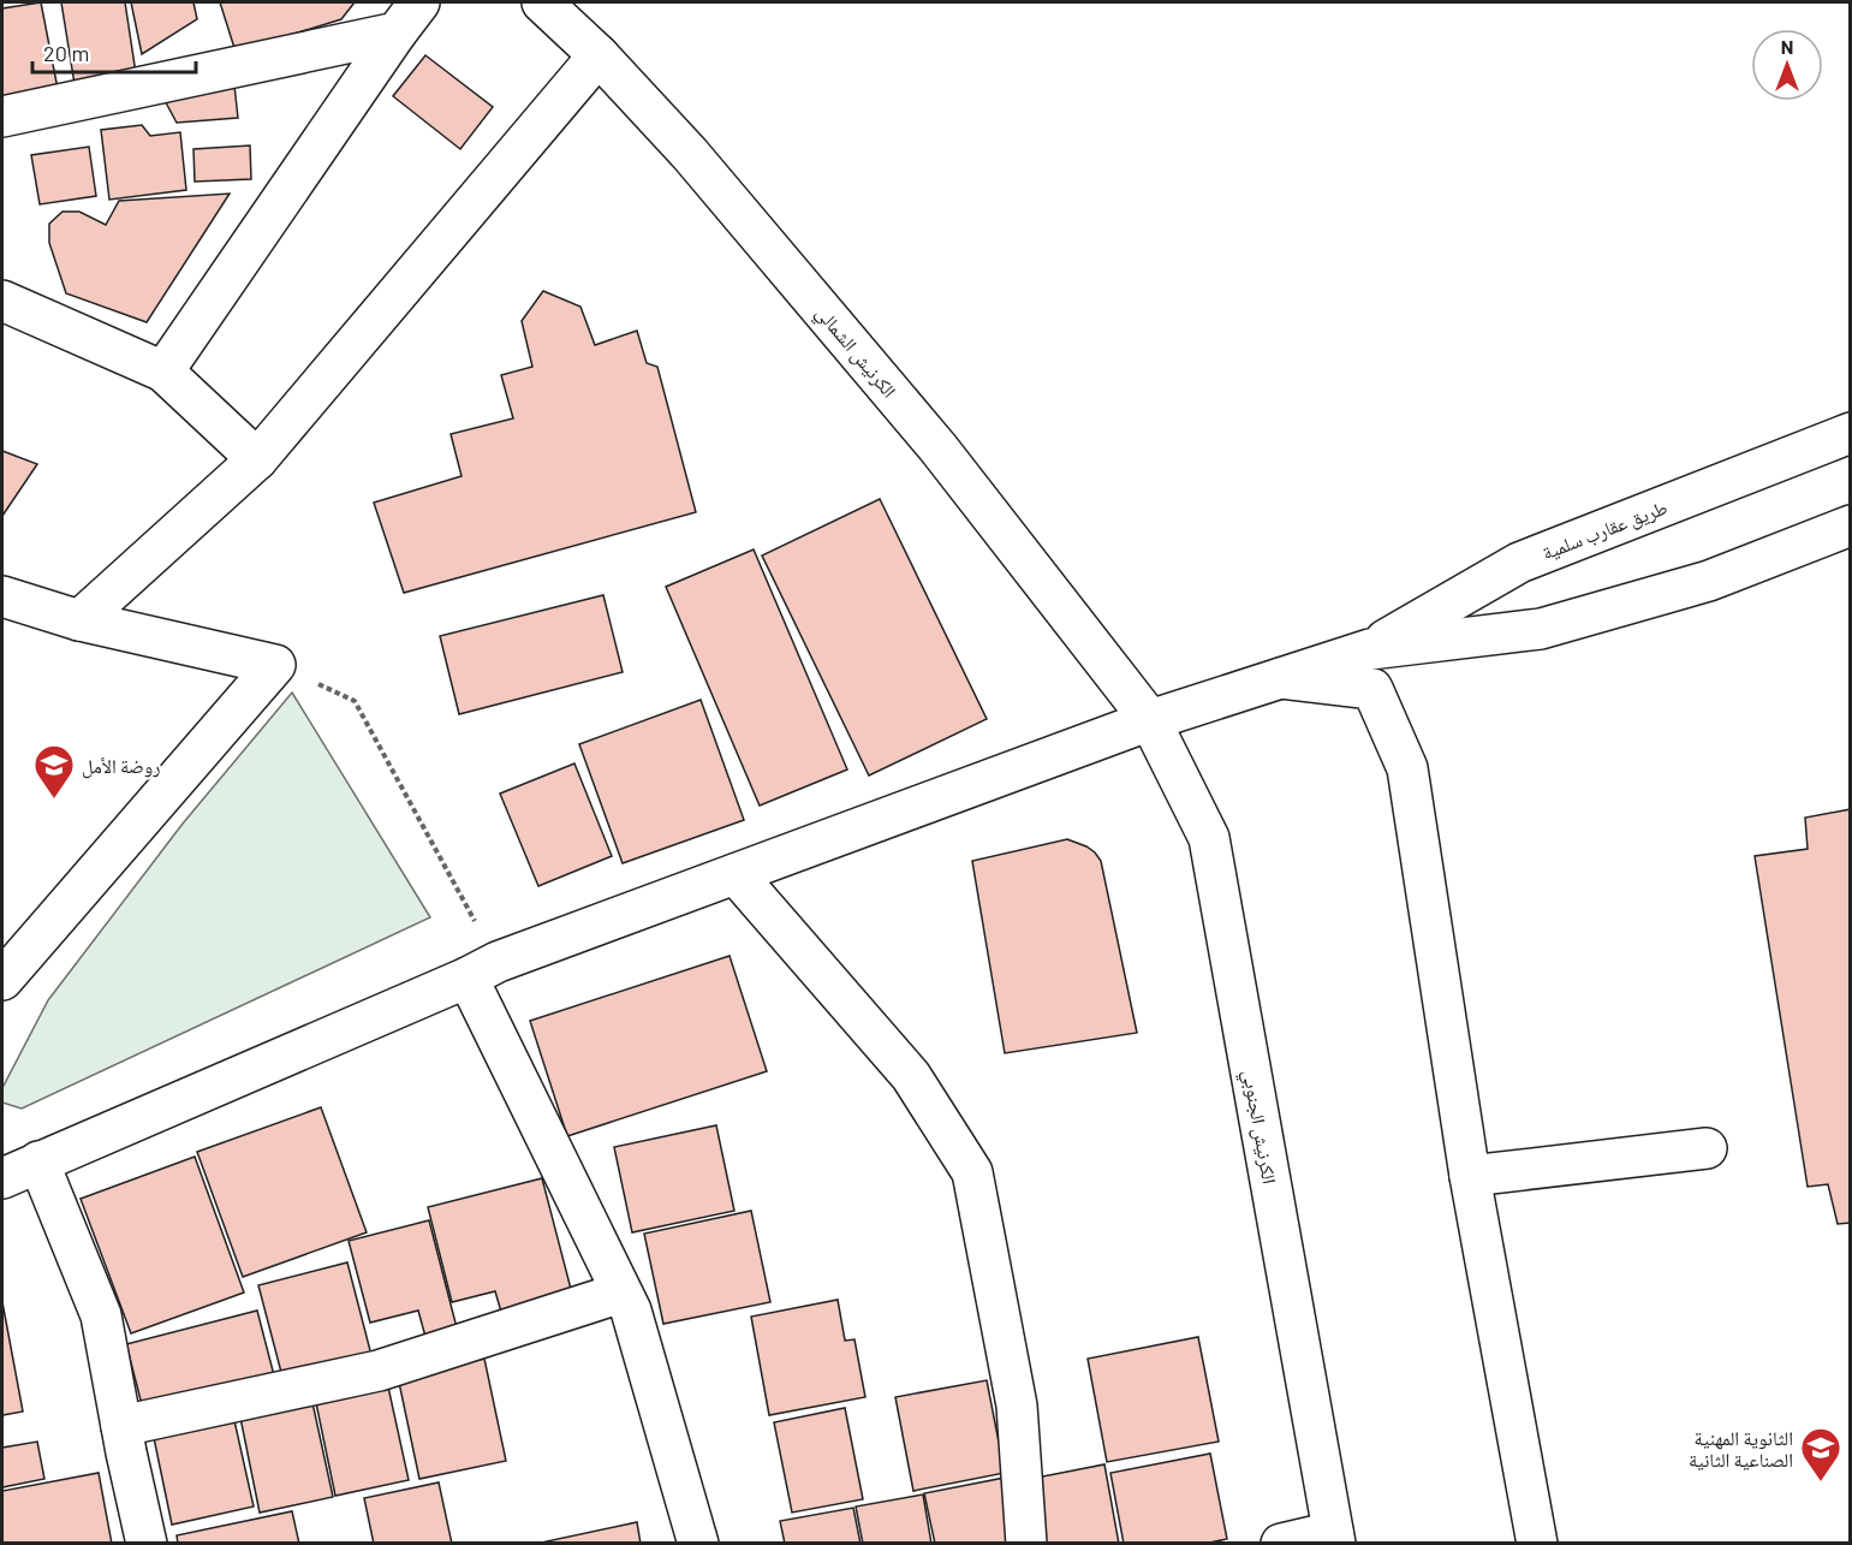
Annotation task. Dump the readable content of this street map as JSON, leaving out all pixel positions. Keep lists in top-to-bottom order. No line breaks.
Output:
{"streets":{"street":["الكرنيش الشمالي","طريق عقارب سلمية","الكرنيش الجنوبي"]},"crossings":[["الكرنيش الشمالي","الكرنيش الجنوبي"]],"places":{"school or university":["روضة الأمل","الثانوية المهنية الصناعية الثانية"]},"scale_bar":"20 m","north":"top"}
